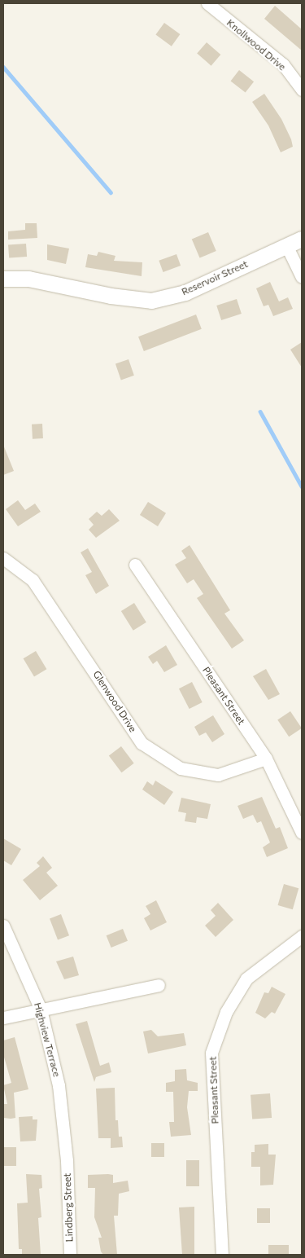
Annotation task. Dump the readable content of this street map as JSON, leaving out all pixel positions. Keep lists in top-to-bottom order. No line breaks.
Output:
{"streets":{"street":["Knollwood Drive","Reservoir Street","Pleasant Street","Glenwood Drive","Highview Terrace","Lindberg Street"]},"crossings":[["Pleasant Street","Glenwood Drive"],["Highview Terrace","Lindberg Street"]]}
